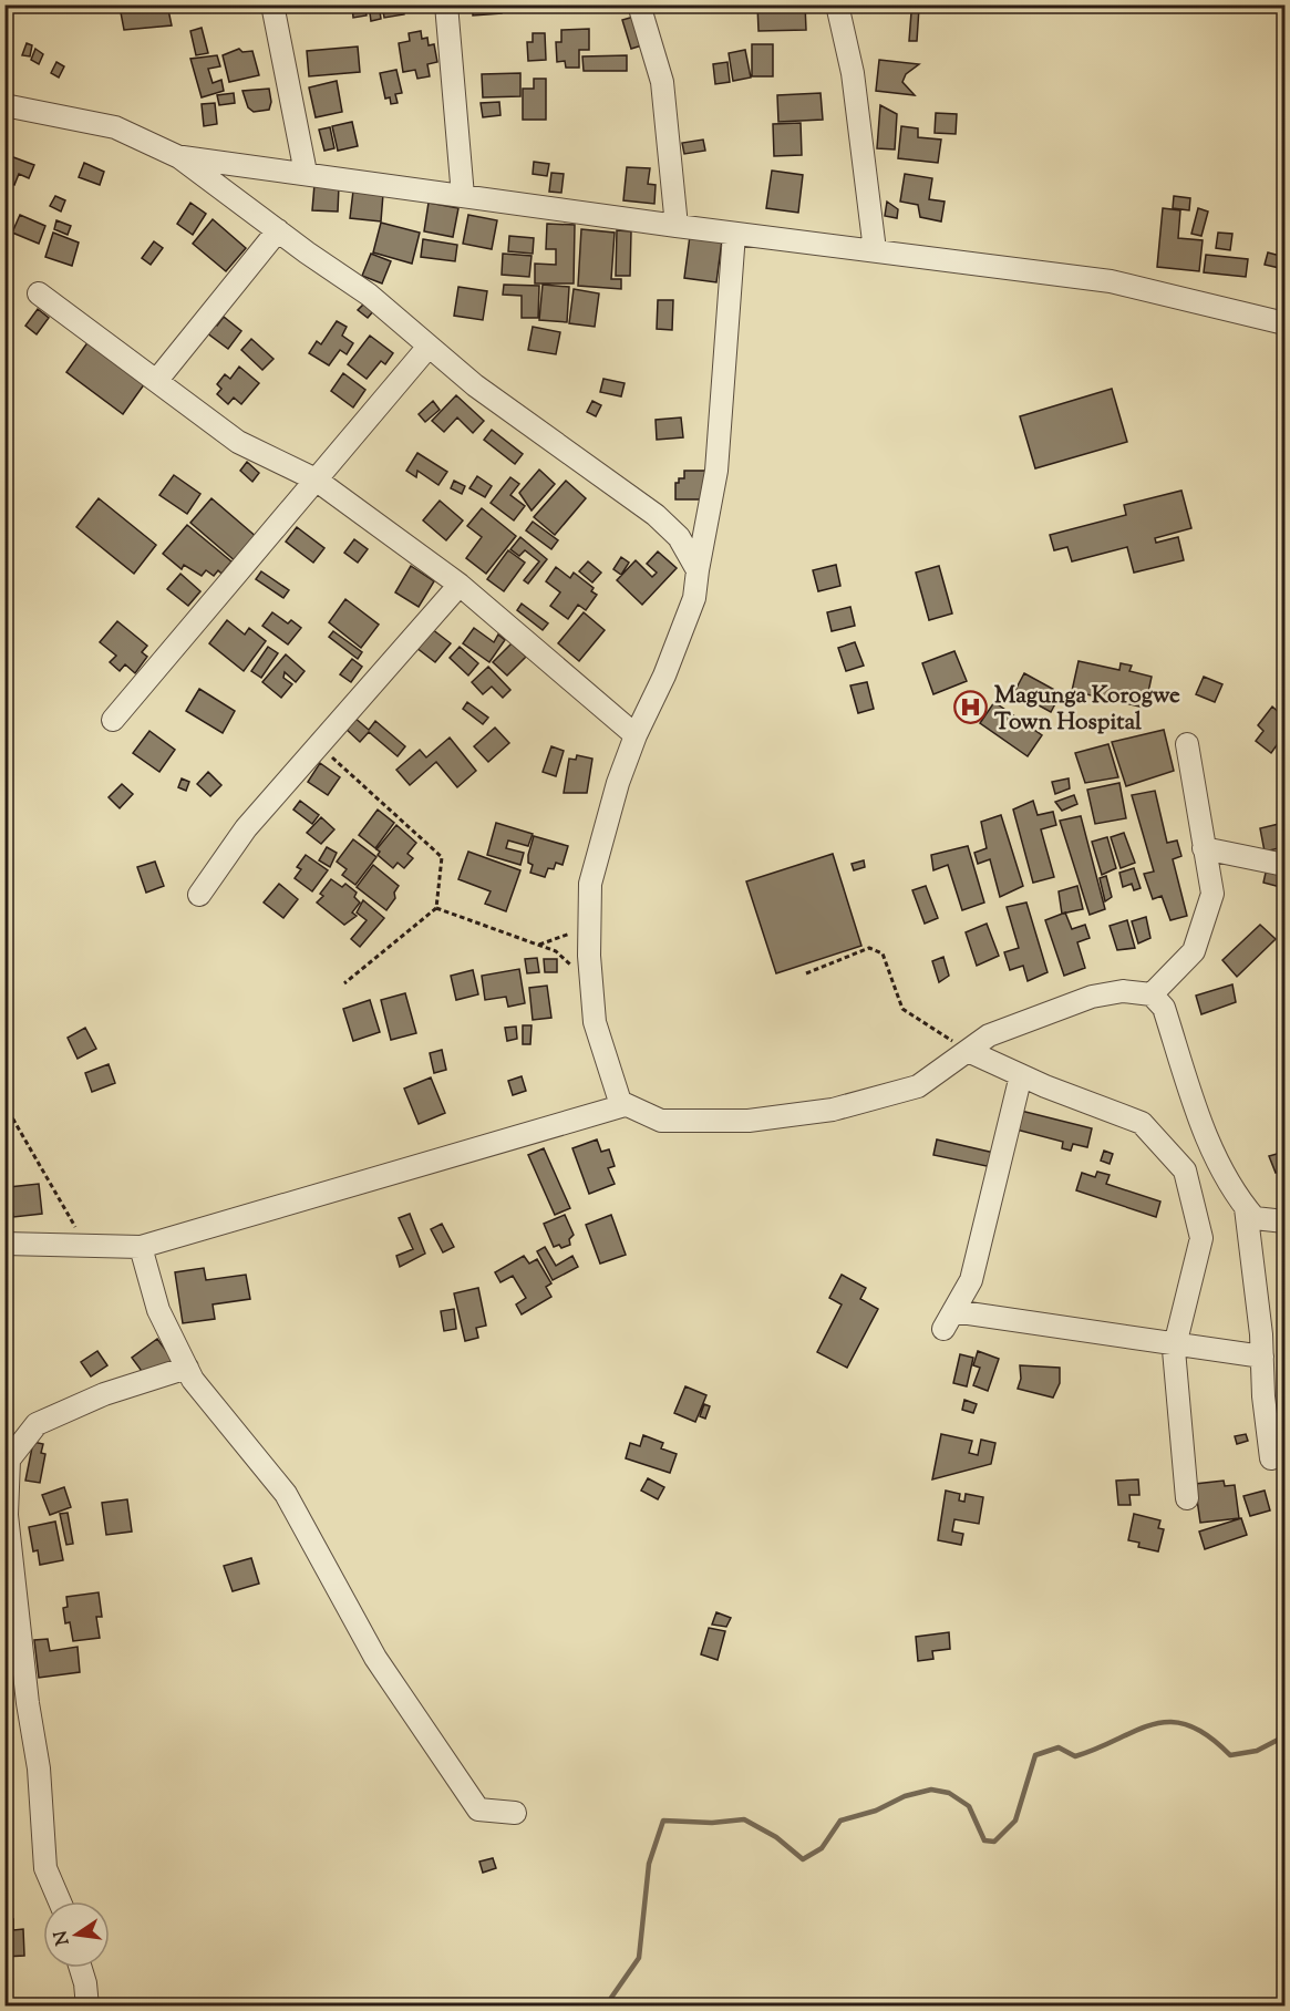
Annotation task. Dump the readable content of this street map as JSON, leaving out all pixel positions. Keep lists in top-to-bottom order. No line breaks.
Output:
{"places":{"hospital":["Magunga Korogwe Town Hospital"]},"north":"left"}
